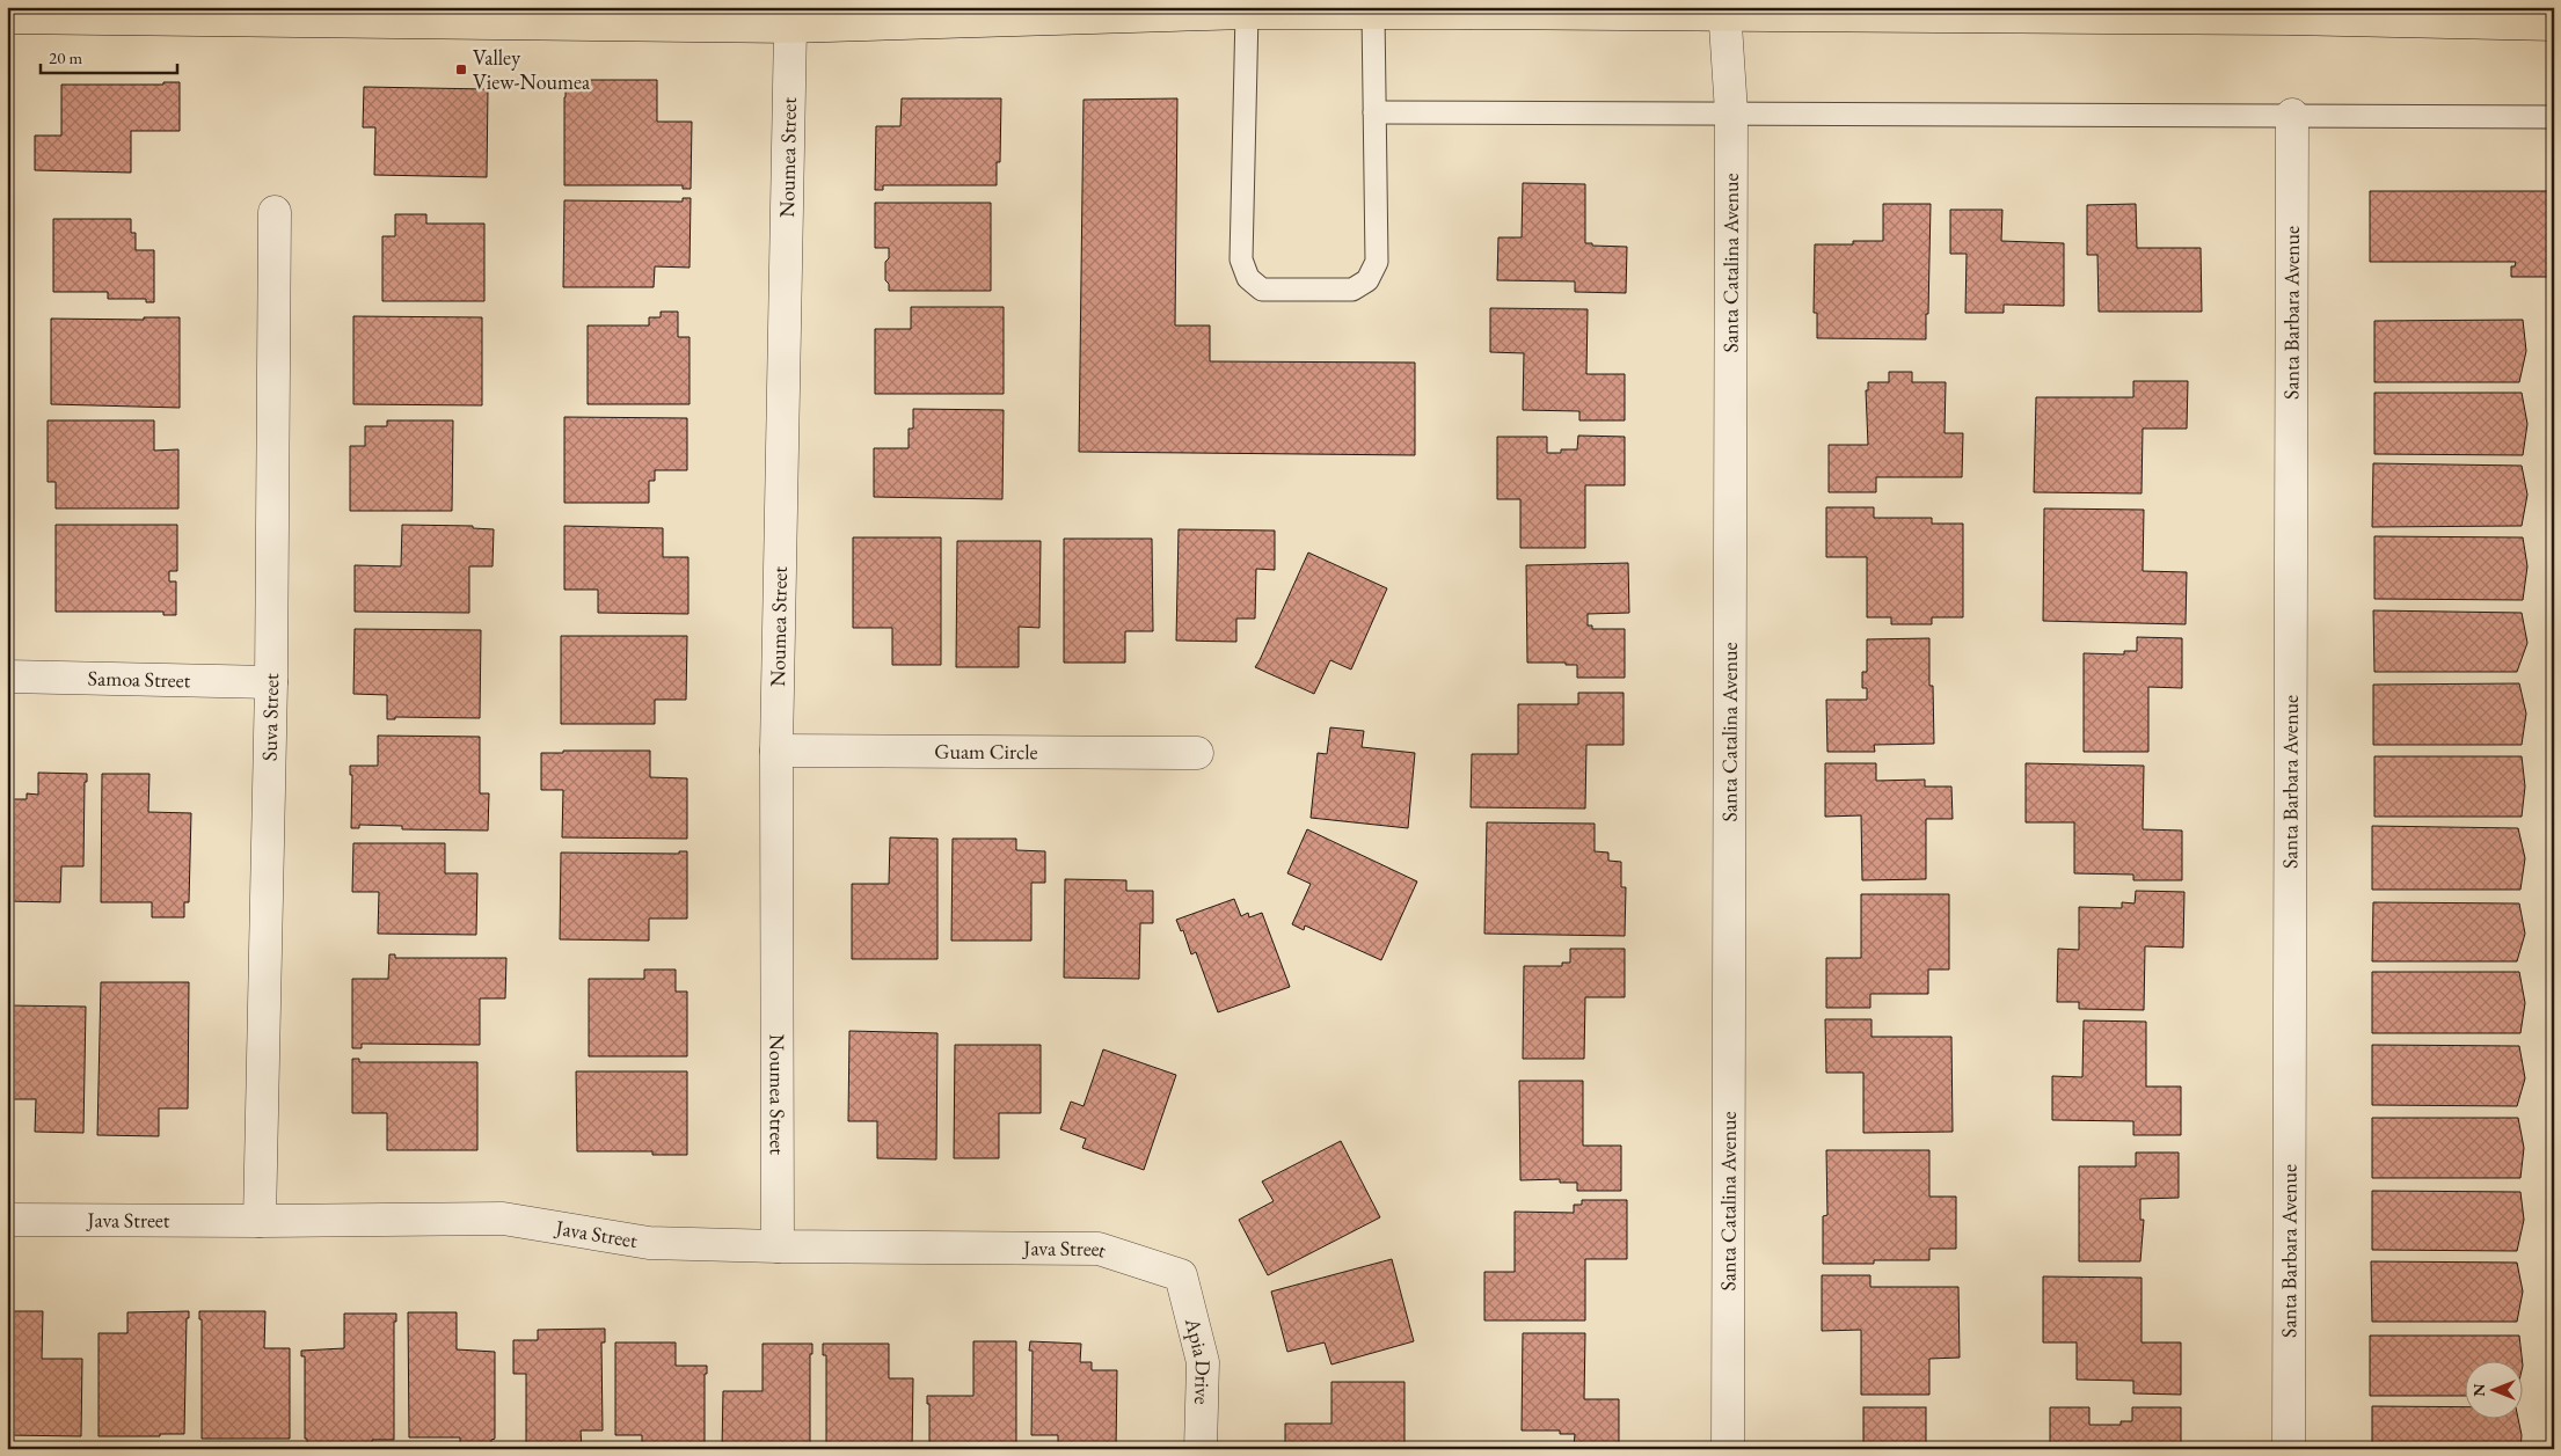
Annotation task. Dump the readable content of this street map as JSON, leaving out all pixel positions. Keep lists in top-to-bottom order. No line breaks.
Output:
{"streets":{"street":["Noumea Street","Santa Catalina Avenue","Santa Barbara Avenue","Samoa Street","Suva Street","Guam Circle","Java Street","Apia Drive"]},"crossings":[["Noumea Street","Guam Circle"],["Noumea Street","Java Street"],["Samoa Street","Suva Street"],["Suva Street","Java Street"],["Java Street","Apia Drive"]],"places":{"transit":["Valley View-Noumea"]},"scale_bar":"20 m","north":"left"}
